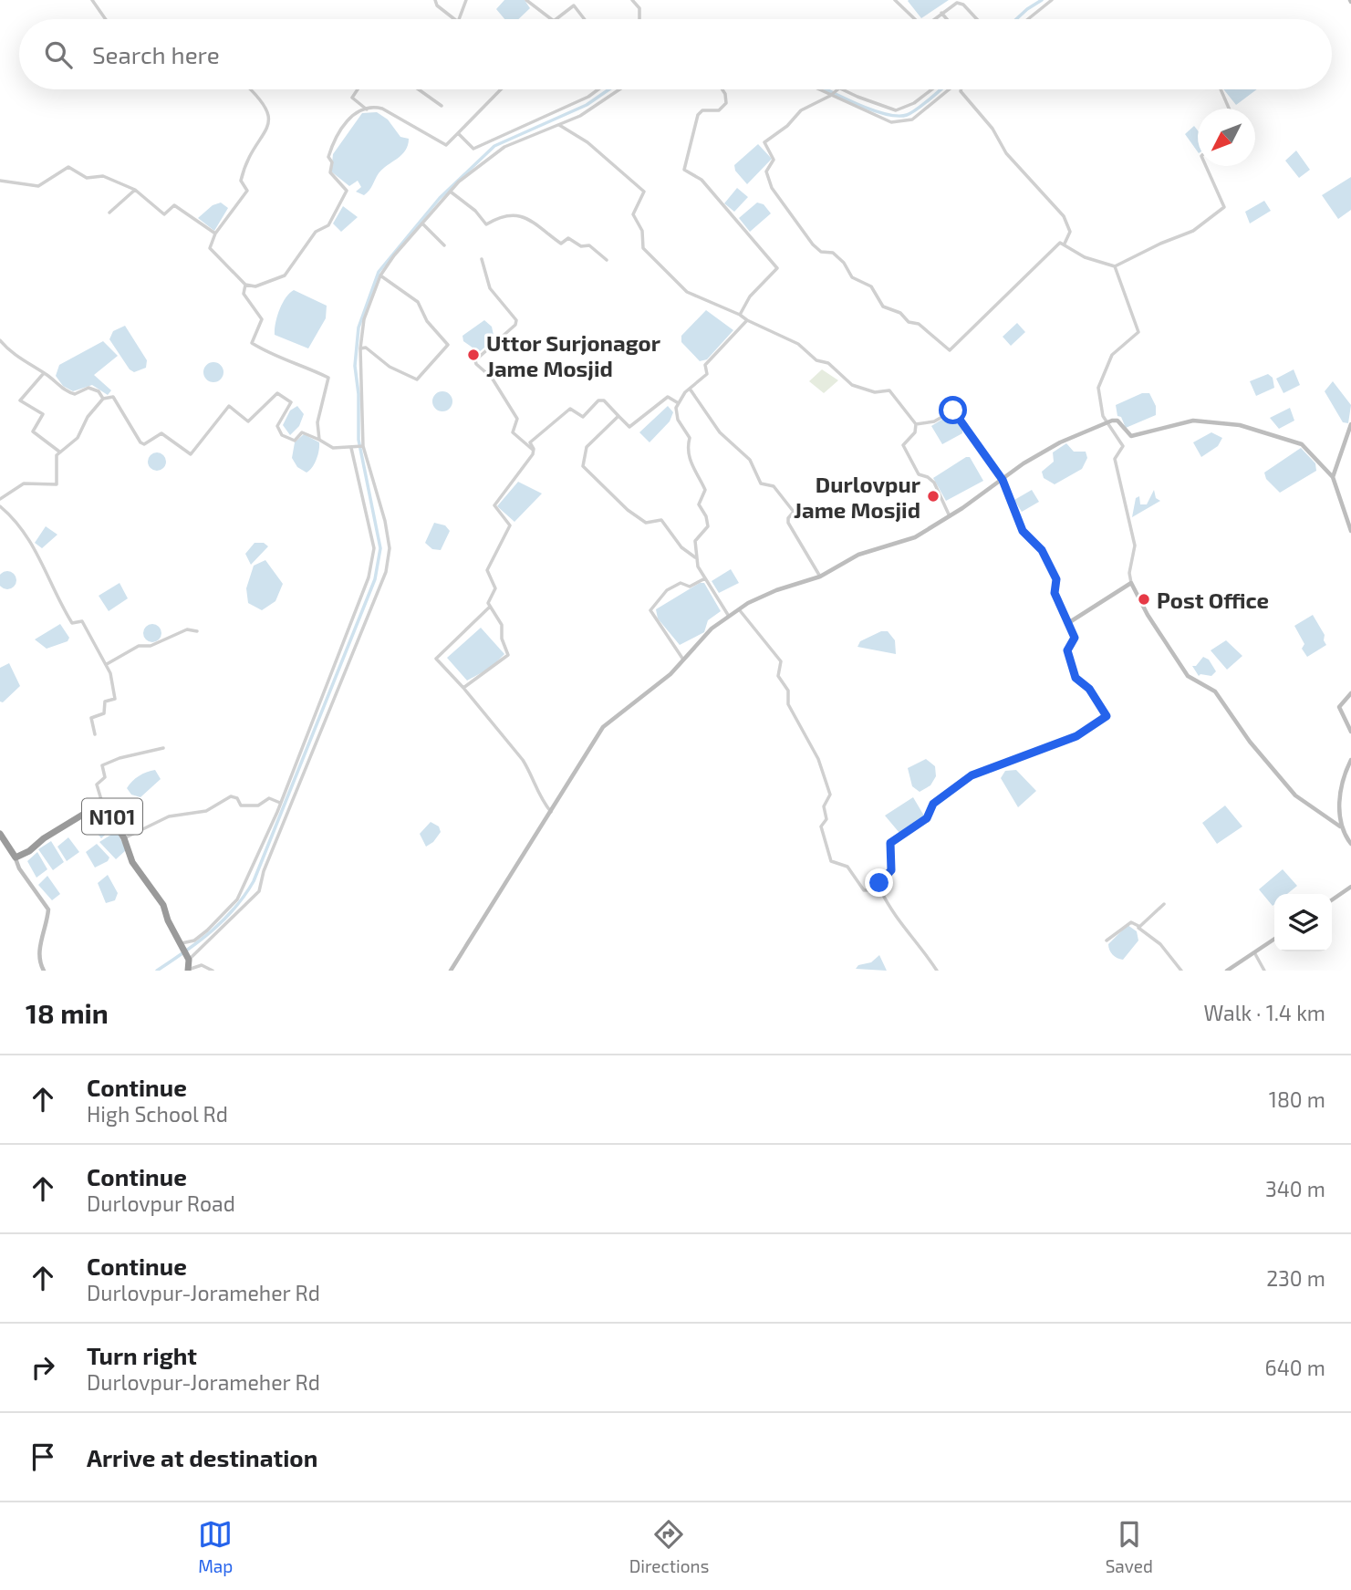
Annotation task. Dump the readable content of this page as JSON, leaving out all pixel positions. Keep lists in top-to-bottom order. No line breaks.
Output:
{"streets":{"highway":["N101"]},"places":["Uttor Surjonagor Jame Mosjid","Durlovpur Jame Mosjid","Post Office"],"north":"bottom left","page":{"search":"Search here","heading":["18 min","Walk · 1.4 km"],"list":[["Continue","High School Rd","180 m"],["Continue","Durlovpur Road","340 m"],["Continue","Durlovpur-Jorameher Rd","230 m"],["Turn right","Durlovpur-Jorameher Rd","640 m"],"Arrive at destination"],"nav":["Map","Directions","Saved"]}}
